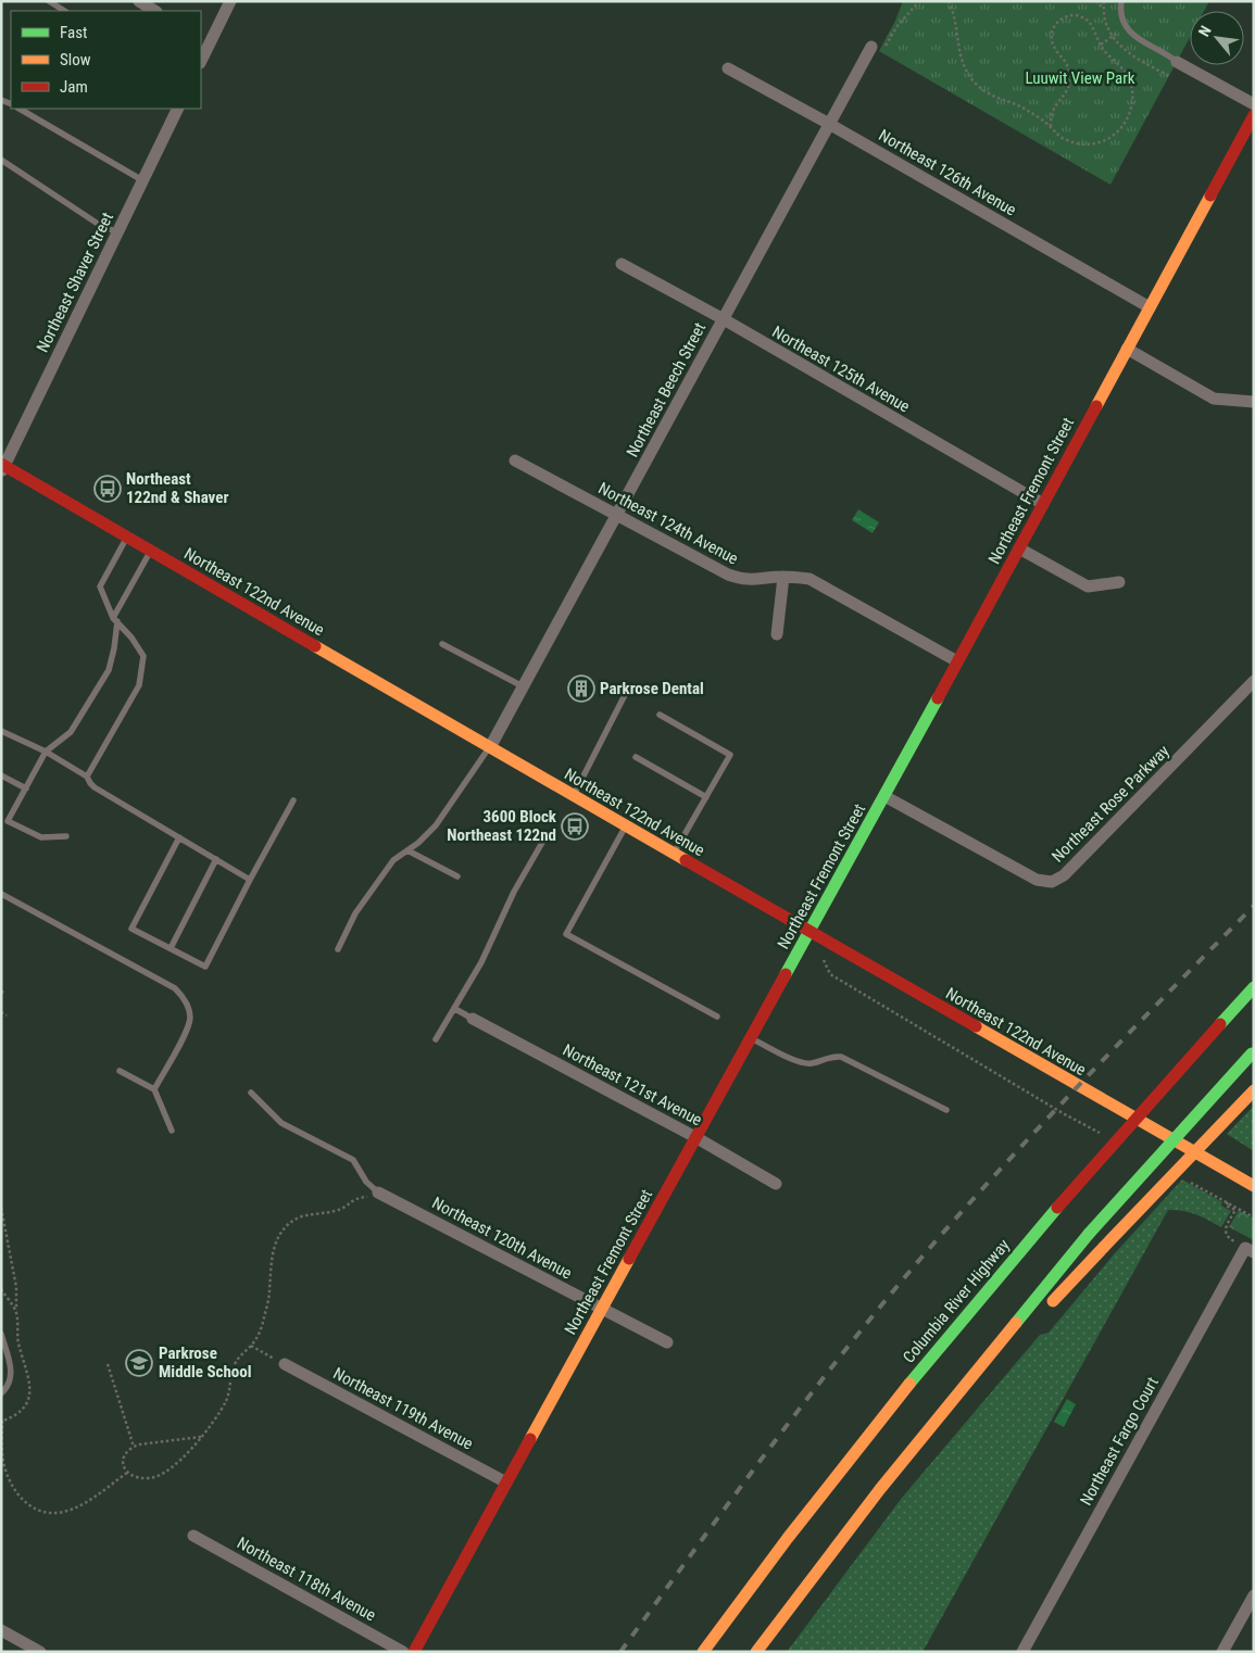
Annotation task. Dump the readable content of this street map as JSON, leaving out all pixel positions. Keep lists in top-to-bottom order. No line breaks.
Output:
{"streets":{"main road":["Northeast Fremont Street","Northeast 122nd Avenue","Columbia River Highway"],"street":["Northeast 126th Avenue","Northeast Shaver Street","Northeast 125th Avenue","Northeast Beech Street","Northeast 124th Avenue","Northeast Rose Parkway","Northeast 121st Avenue","Northeast 120th Avenue","Northeast 119th Avenue","Northeast Fargo Court","Northeast 118th Avenue"]},"crossings":[["Northeast 126th Avenue","Northeast Beech Street"],["Northeast 126th Avenue","Northeast Fremont Street"],["Northeast Shaver Street","Northeast 122nd Avenue"],["Northeast 125th Avenue","Northeast Beech Street"],["Northeast 125th Avenue","Northeast Fremont Street"],["Northeast Beech Street","Northeast 124th Avenue"],["Northeast Beech Street","Northeast 122nd Avenue"],["Northeast Fremont Street","Northeast 124th Avenue"],["Northeast Fremont Street","Northeast 122nd Avenue"],["Northeast Fremont Street","Northeast Rose Parkway"],["Northeast Fremont Street","Northeast 121st Avenue"],["Northeast Fremont Street","Northeast 120th Avenue"],["Northeast Fremont Street","Northeast 119th Avenue"]],"parks":["Luuwit View Park"],"places":{"bus stop":["Northeast 122nd & Shaver","3600 Block Northeast 122nd"],"building":["Parkrose Dental"],"school or university":["Parkrose Middle School"]},"legend":["Fast","Slow","Jam"],"north":"top left"}
